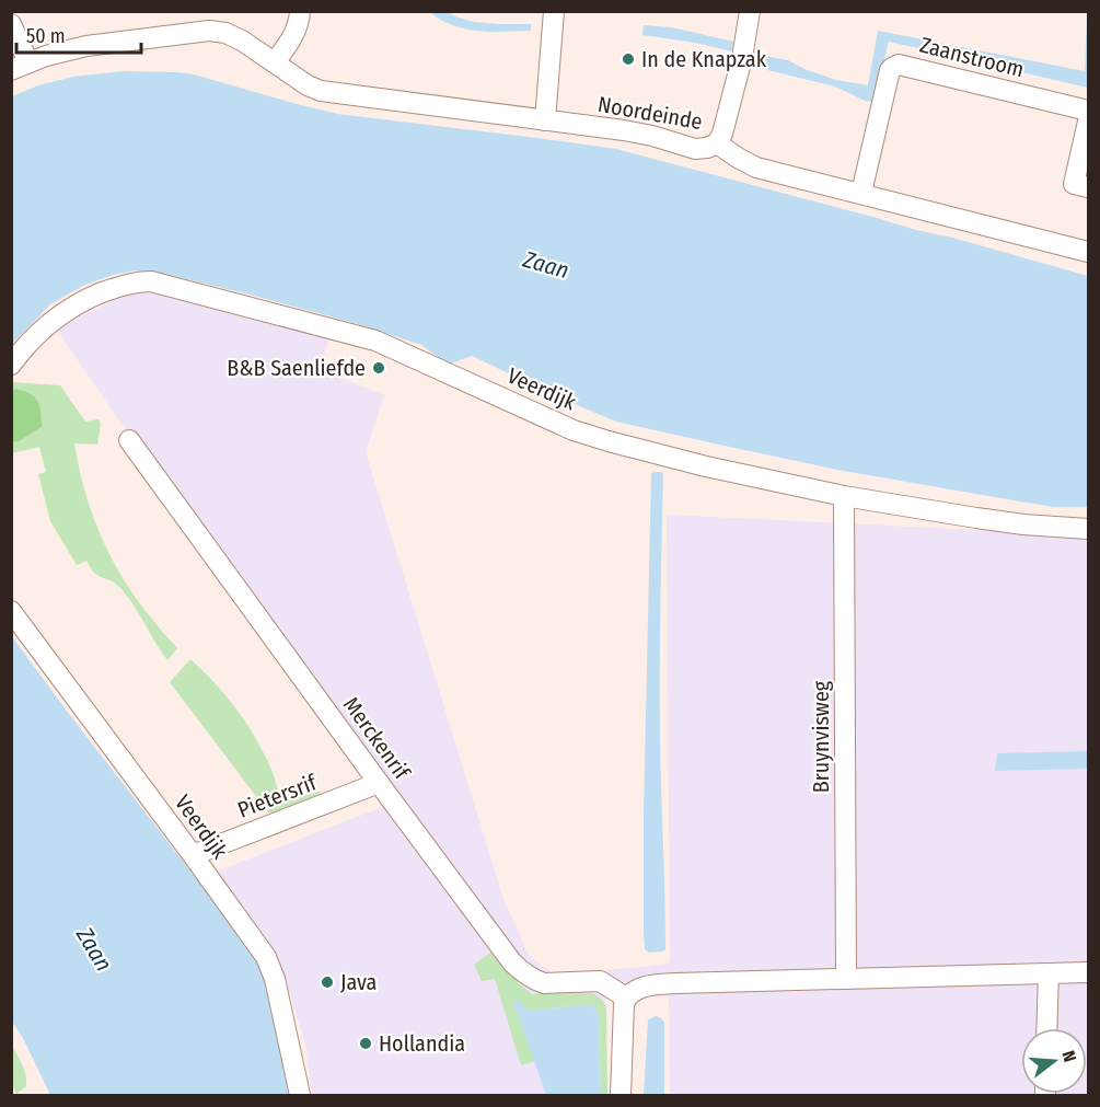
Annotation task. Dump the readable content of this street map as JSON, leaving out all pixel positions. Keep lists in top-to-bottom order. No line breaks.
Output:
{"streets":{"street":["Zaanstroom","Noordeinde","Veerdijk","Bruynvisweg","Merckenrif","Pietersrif"]},"crossings":[["Zaanstroom","Noordeinde"],["Veerdijk","Bruynvisweg"],["Veerdijk","Pietersrif"],["Merckenrif","Pietersrif"]],"water":["Zaan"],"places":["In de Knapzak","B&B Saenliefde","Java","Hollandia"],"scale_bar":"50 m","north":"right"}
